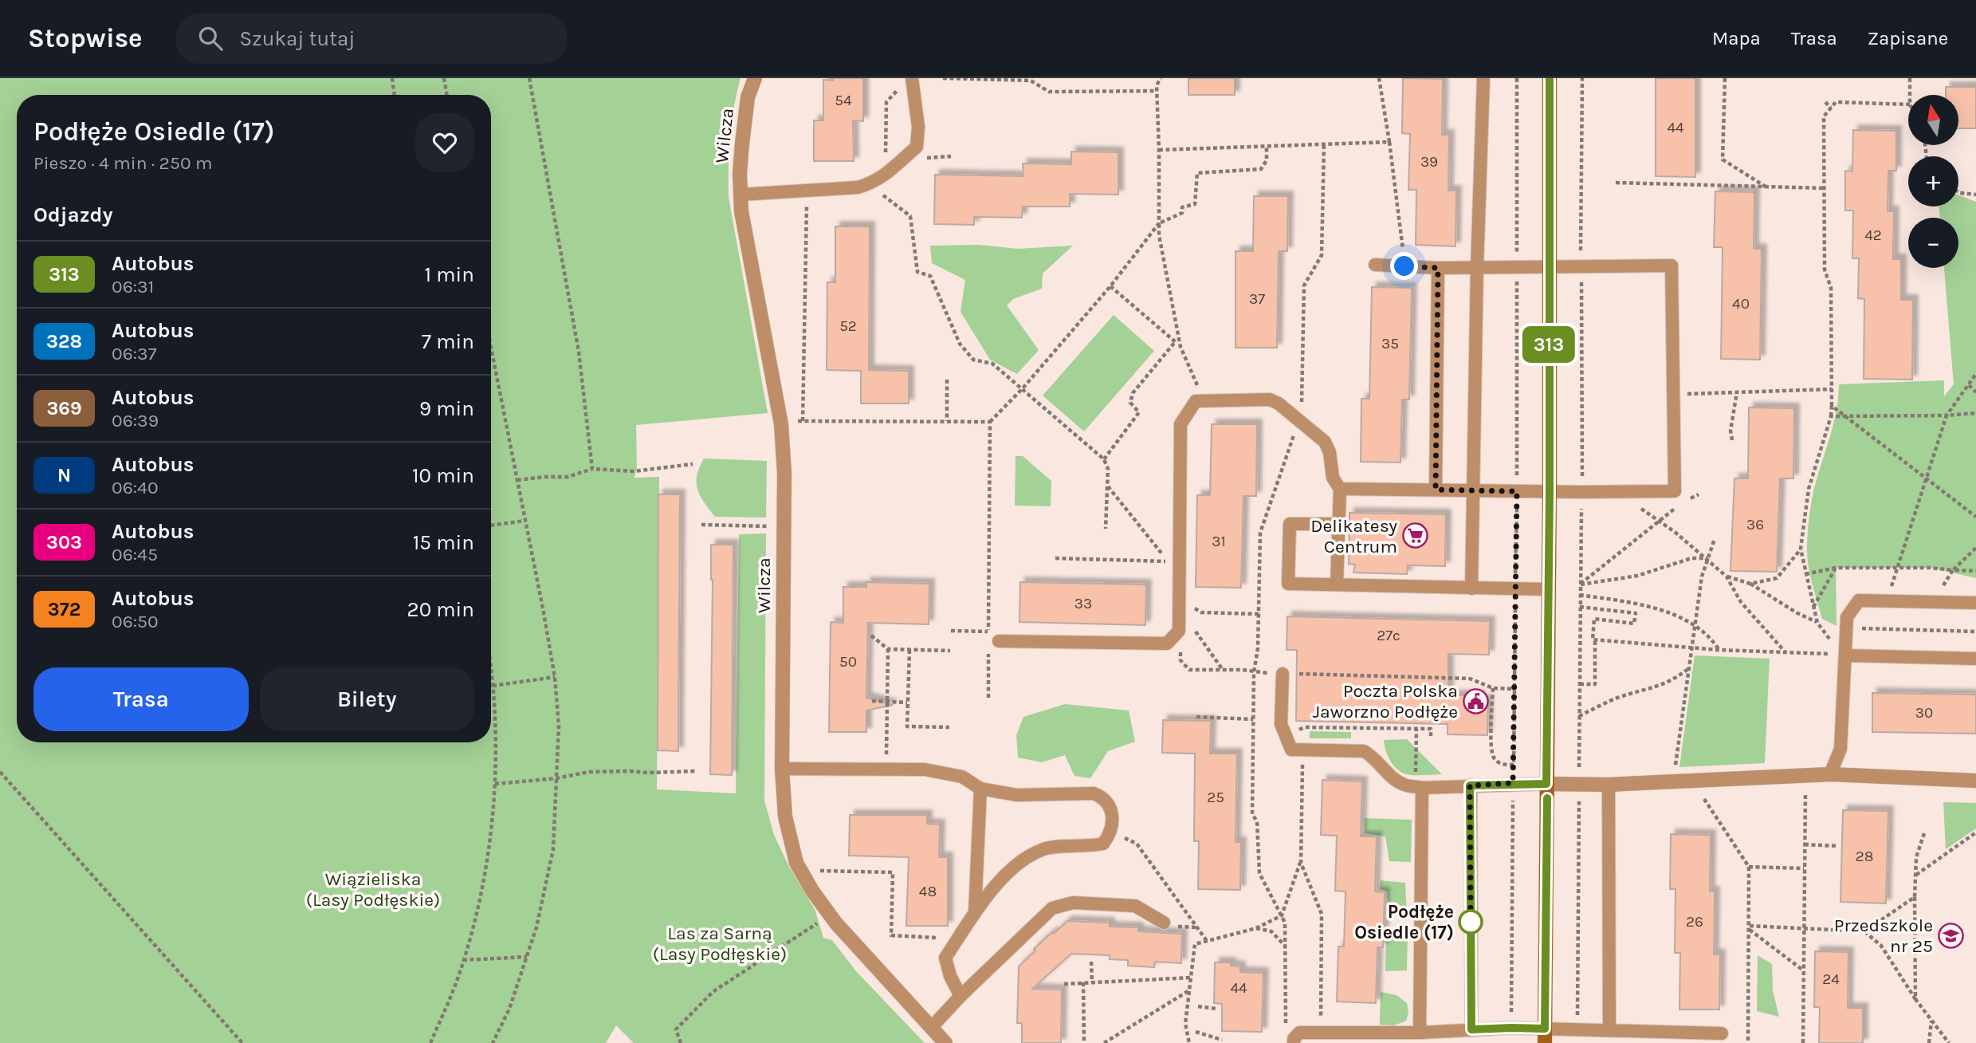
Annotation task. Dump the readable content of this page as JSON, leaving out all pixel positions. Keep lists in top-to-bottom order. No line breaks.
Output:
{"streets":{"street":["Wilcza"]},"parks":["Wiązieliska (Lasy Podłęskie)","Las za Sarną (Lasy Podłęskie)"],"places":{"supermarket":["Delikatesy Centrum"],"public building":["Poczta Polska Jaworzno Podłęże"],"other":["Podłęże Osiedle (17)"],"school or university":["Przedszkole nr 25"]},"lines":["bus line 313"],"house_numbers":["54","44","39","42","37","40","52","35","36","31","33","27c","50","30","25","28","48","26","24","44"],"north":"top","page":{"header":"Stopwise","search":"Szukaj tutaj","nav":["Mapa","Trasa","Zapisane"],"on_map":"313","map_buttons":["+","−"],"heading":[["Podłęże Osiedle (17)","Pieszo · 4 min · 250 m"],"Odjazdy"],"list":[{"mark":"313","name":"Autobus","note":"06:31","value":"1 min"},{"mark":"328","name":"Autobus","note":"06:37","value":"7 min"},{"mark":"369","name":"Autobus","note":"06:39","value":"9 min"},{"mark":"N","name":"Autobus","note":"06:40","value":"10 min"},{"mark":"303","name":"Autobus","note":"06:45","value":"15 min"},{"mark":"372","name":"Autobus","note":"06:50","value":"20 min"}],"buttons":["Trasa","Bilety"]}}
